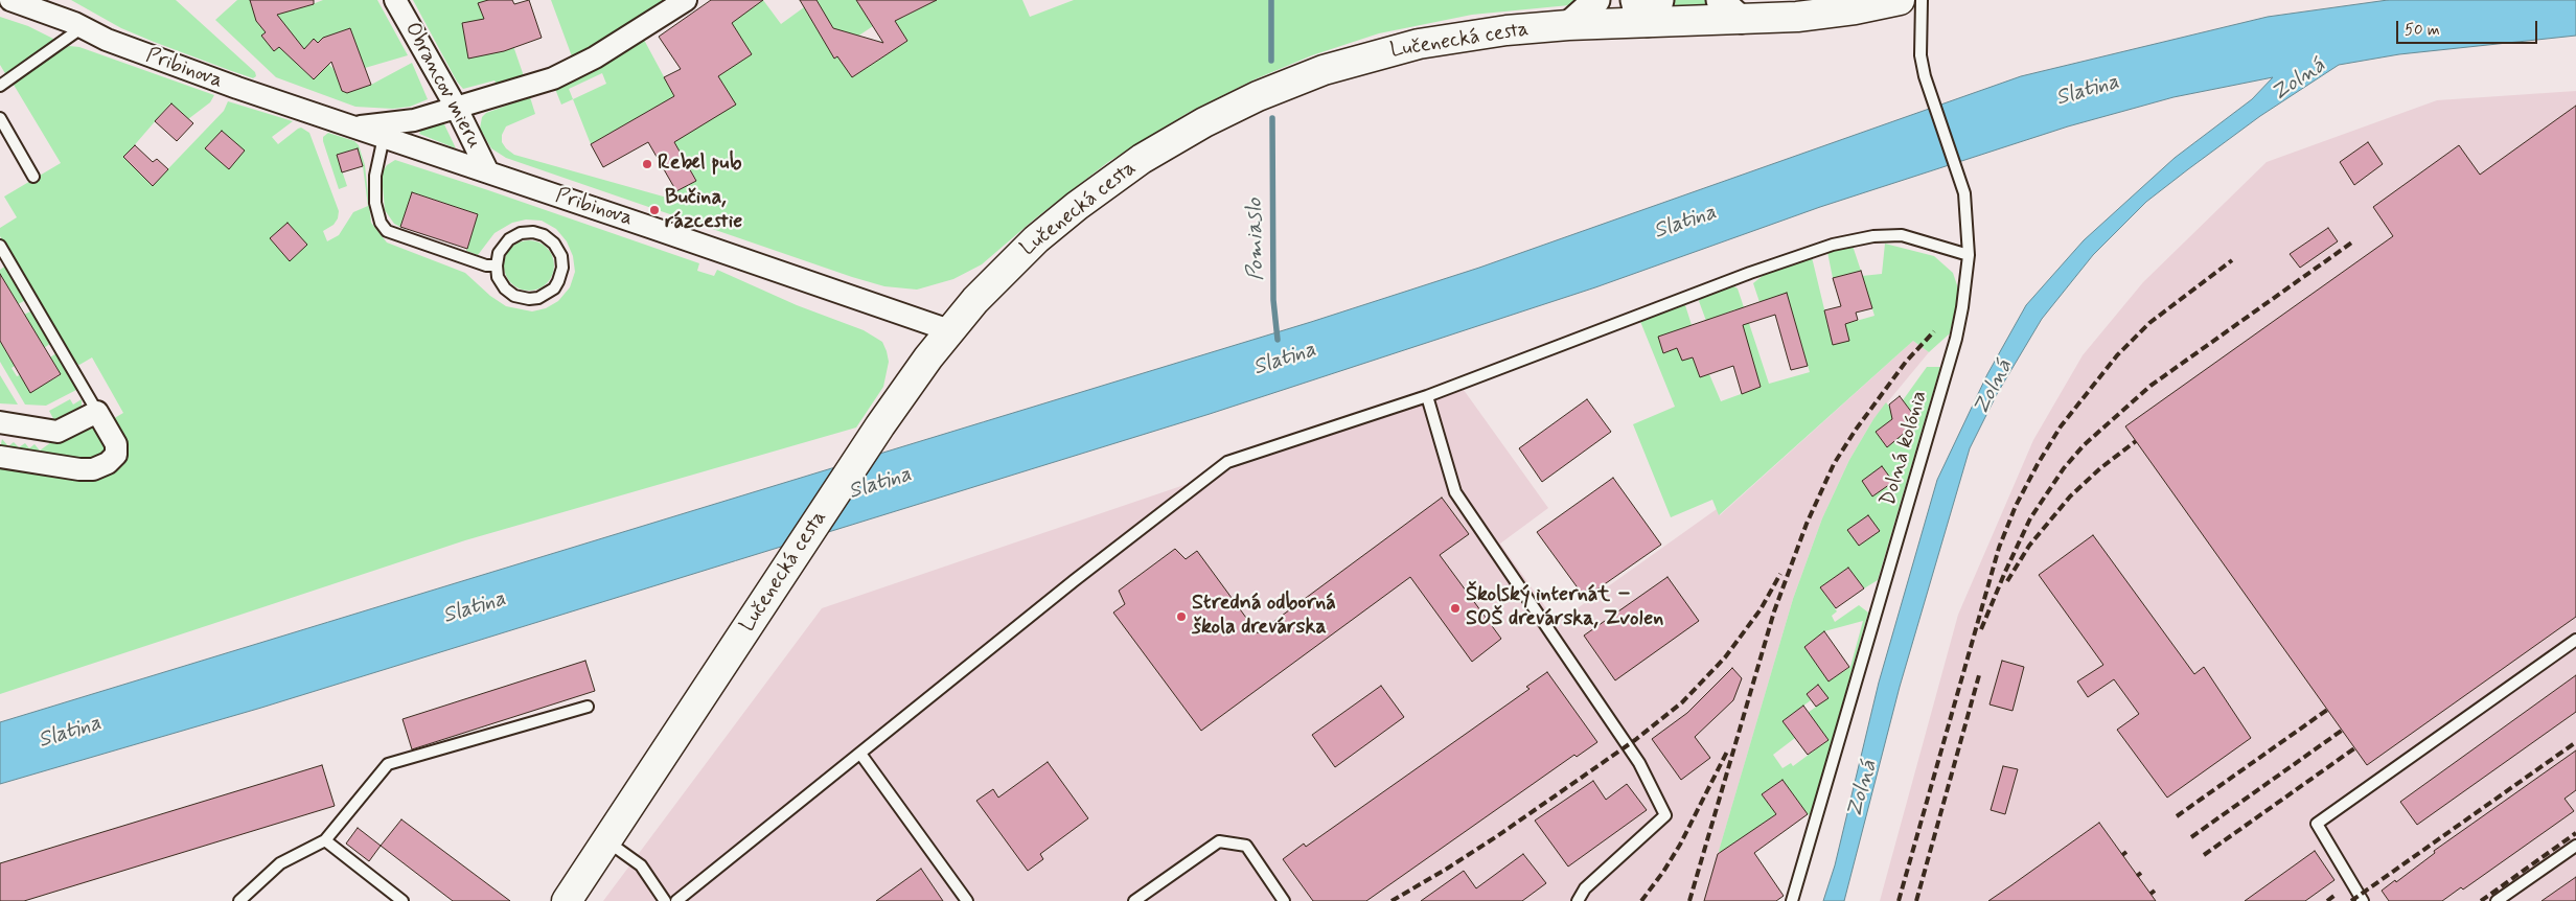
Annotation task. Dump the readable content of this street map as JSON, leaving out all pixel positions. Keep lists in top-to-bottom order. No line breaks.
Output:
{"streets":{"main road":["Lučenecká cesta"],"street":["Pribinova","Obrancov mieru"],"lane":["Dolná kolónia"]},"crossings":[["Lučenecká cesta","Pribinova"],["Pribinova","Obrancov mieru"]],"water":["Zolná","Slatina","Pomiaslo"],"places":["Rebel pub","Bučina, rázcestie","Školský internát – SOŠ drevárska, Zvolen","Stredná odborná škola drevárska"],"scale_bar":"50 m"}
